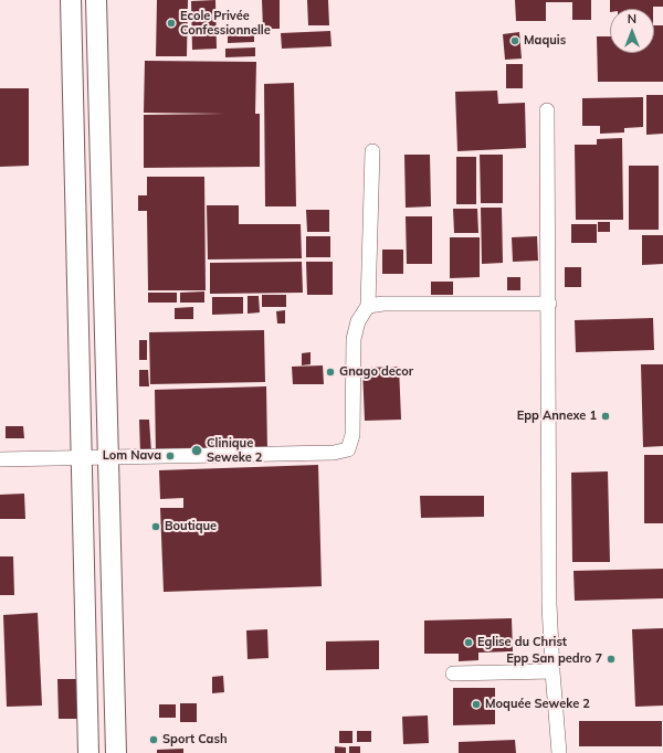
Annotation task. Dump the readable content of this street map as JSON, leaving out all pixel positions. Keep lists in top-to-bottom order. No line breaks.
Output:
{"places":["Ecole Privée Confessionnelle","Maquis","Gnago decor","Epp Annexe 1","Clinique Seweke 2","Lom Nava","Boutique","Eglise du Christ","Epp San pedro 7","Moquée Seweke 2","Sport Cash"],"north":"top"}
